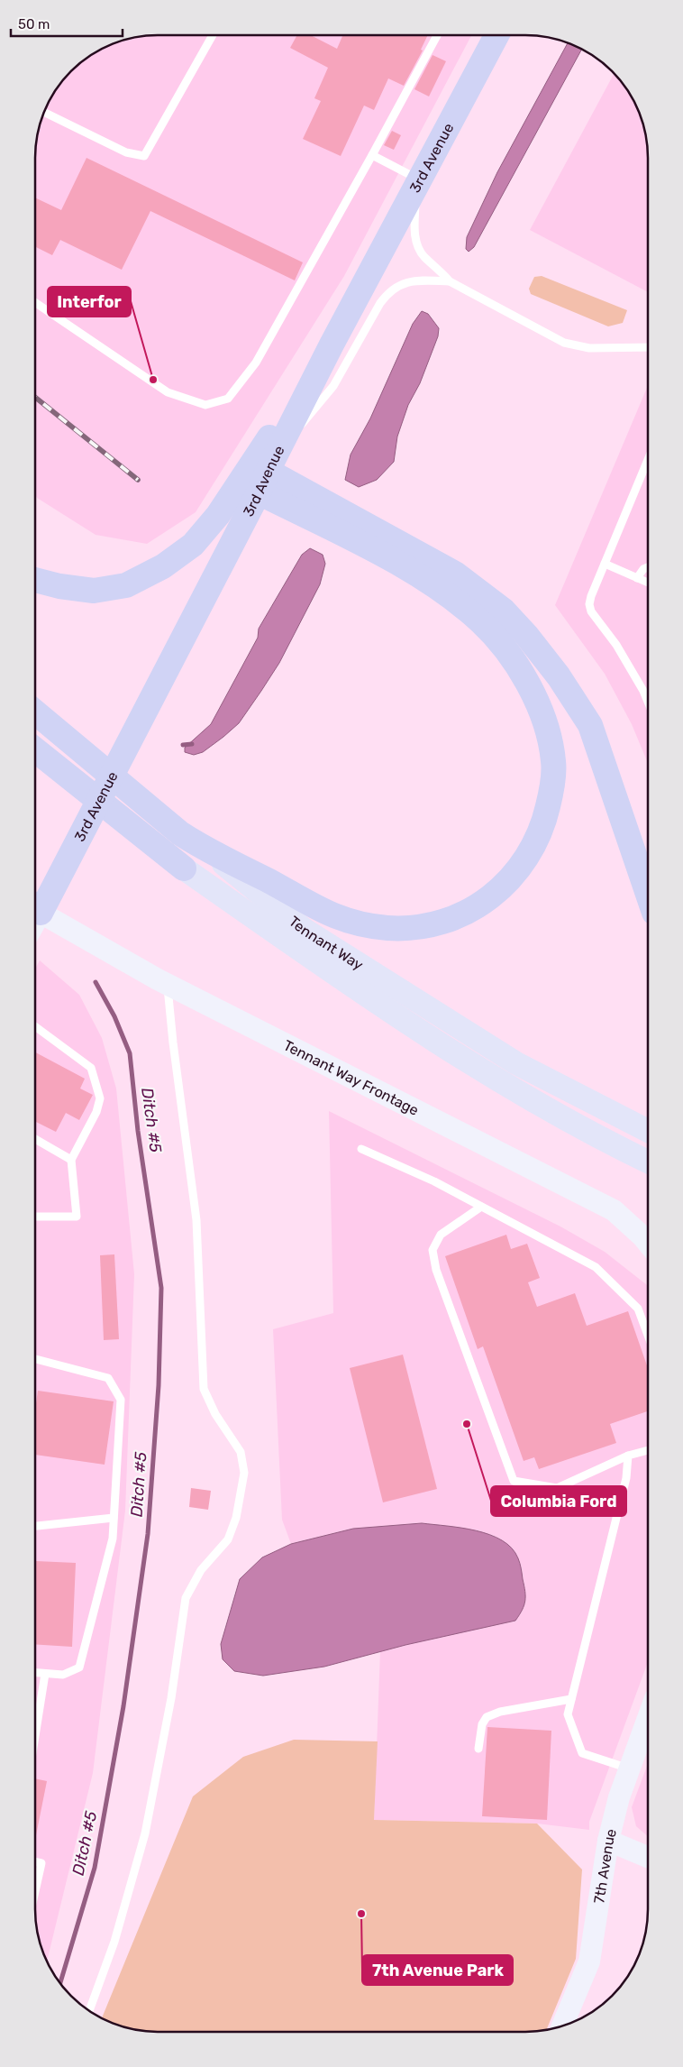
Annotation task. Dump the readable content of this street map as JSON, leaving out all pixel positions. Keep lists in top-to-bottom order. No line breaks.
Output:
{"streets":{"highway":["3rd Avenue","Tennant Way"],"main road":["Tennant Way Frontage","7th Avenue"]},"water":["Ditch #5"],"places":["Interfor","Columbia Ford","7th Avenue Park"],"scale_bar":"50 m"}
